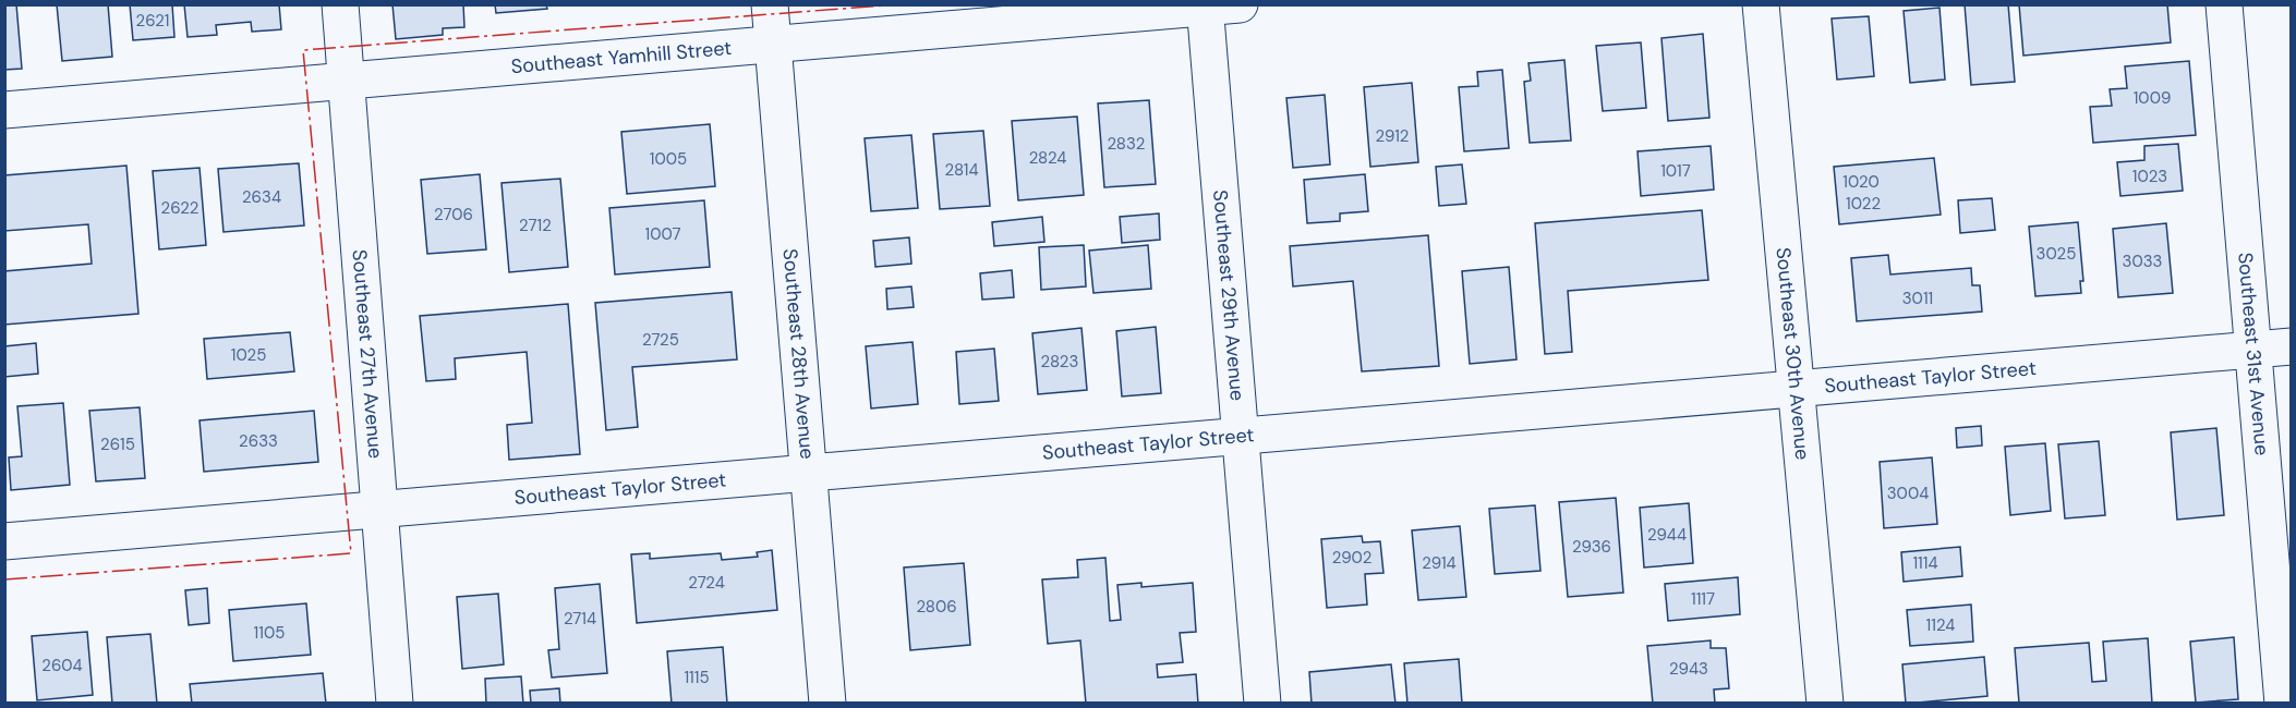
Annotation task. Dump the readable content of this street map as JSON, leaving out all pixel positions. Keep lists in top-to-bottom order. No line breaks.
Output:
{"streets":{"street":["Southeast Yamhill Street","Southeast 29th Avenue","Southeast 27th Avenue","Southeast 28th Avenue","Southeast 30th Avenue","Southeast 31st Avenue","Southeast Taylor Street"]},"crossings":[["Southeast Yamhill Street","Southeast 29th Avenue"],["Southeast Yamhill Street","Southeast 27th Avenue"],["Southeast Yamhill Street","Southeast 28th Avenue"],["Southeast 29th Avenue","Southeast Taylor Street"],["Southeast 27th Avenue","Southeast Taylor Street"],["Southeast 28th Avenue","Southeast Taylor Street"],["Southeast 30th Avenue","Southeast Taylor Street"],["Southeast 31st Avenue","Southeast Taylor Street"]],"house_numbers":["2621","1009","2912","2832","2824","1005","2814","1017","1023","1020","2634","1022","2622","2706","2712","1007","3025","3033","3011","2725","1025","2823","2633","2615","3004","2944","2936","2902","2914","1114","2724","1117","2806","2714","1124","1105","2604","2943","1115"]}
